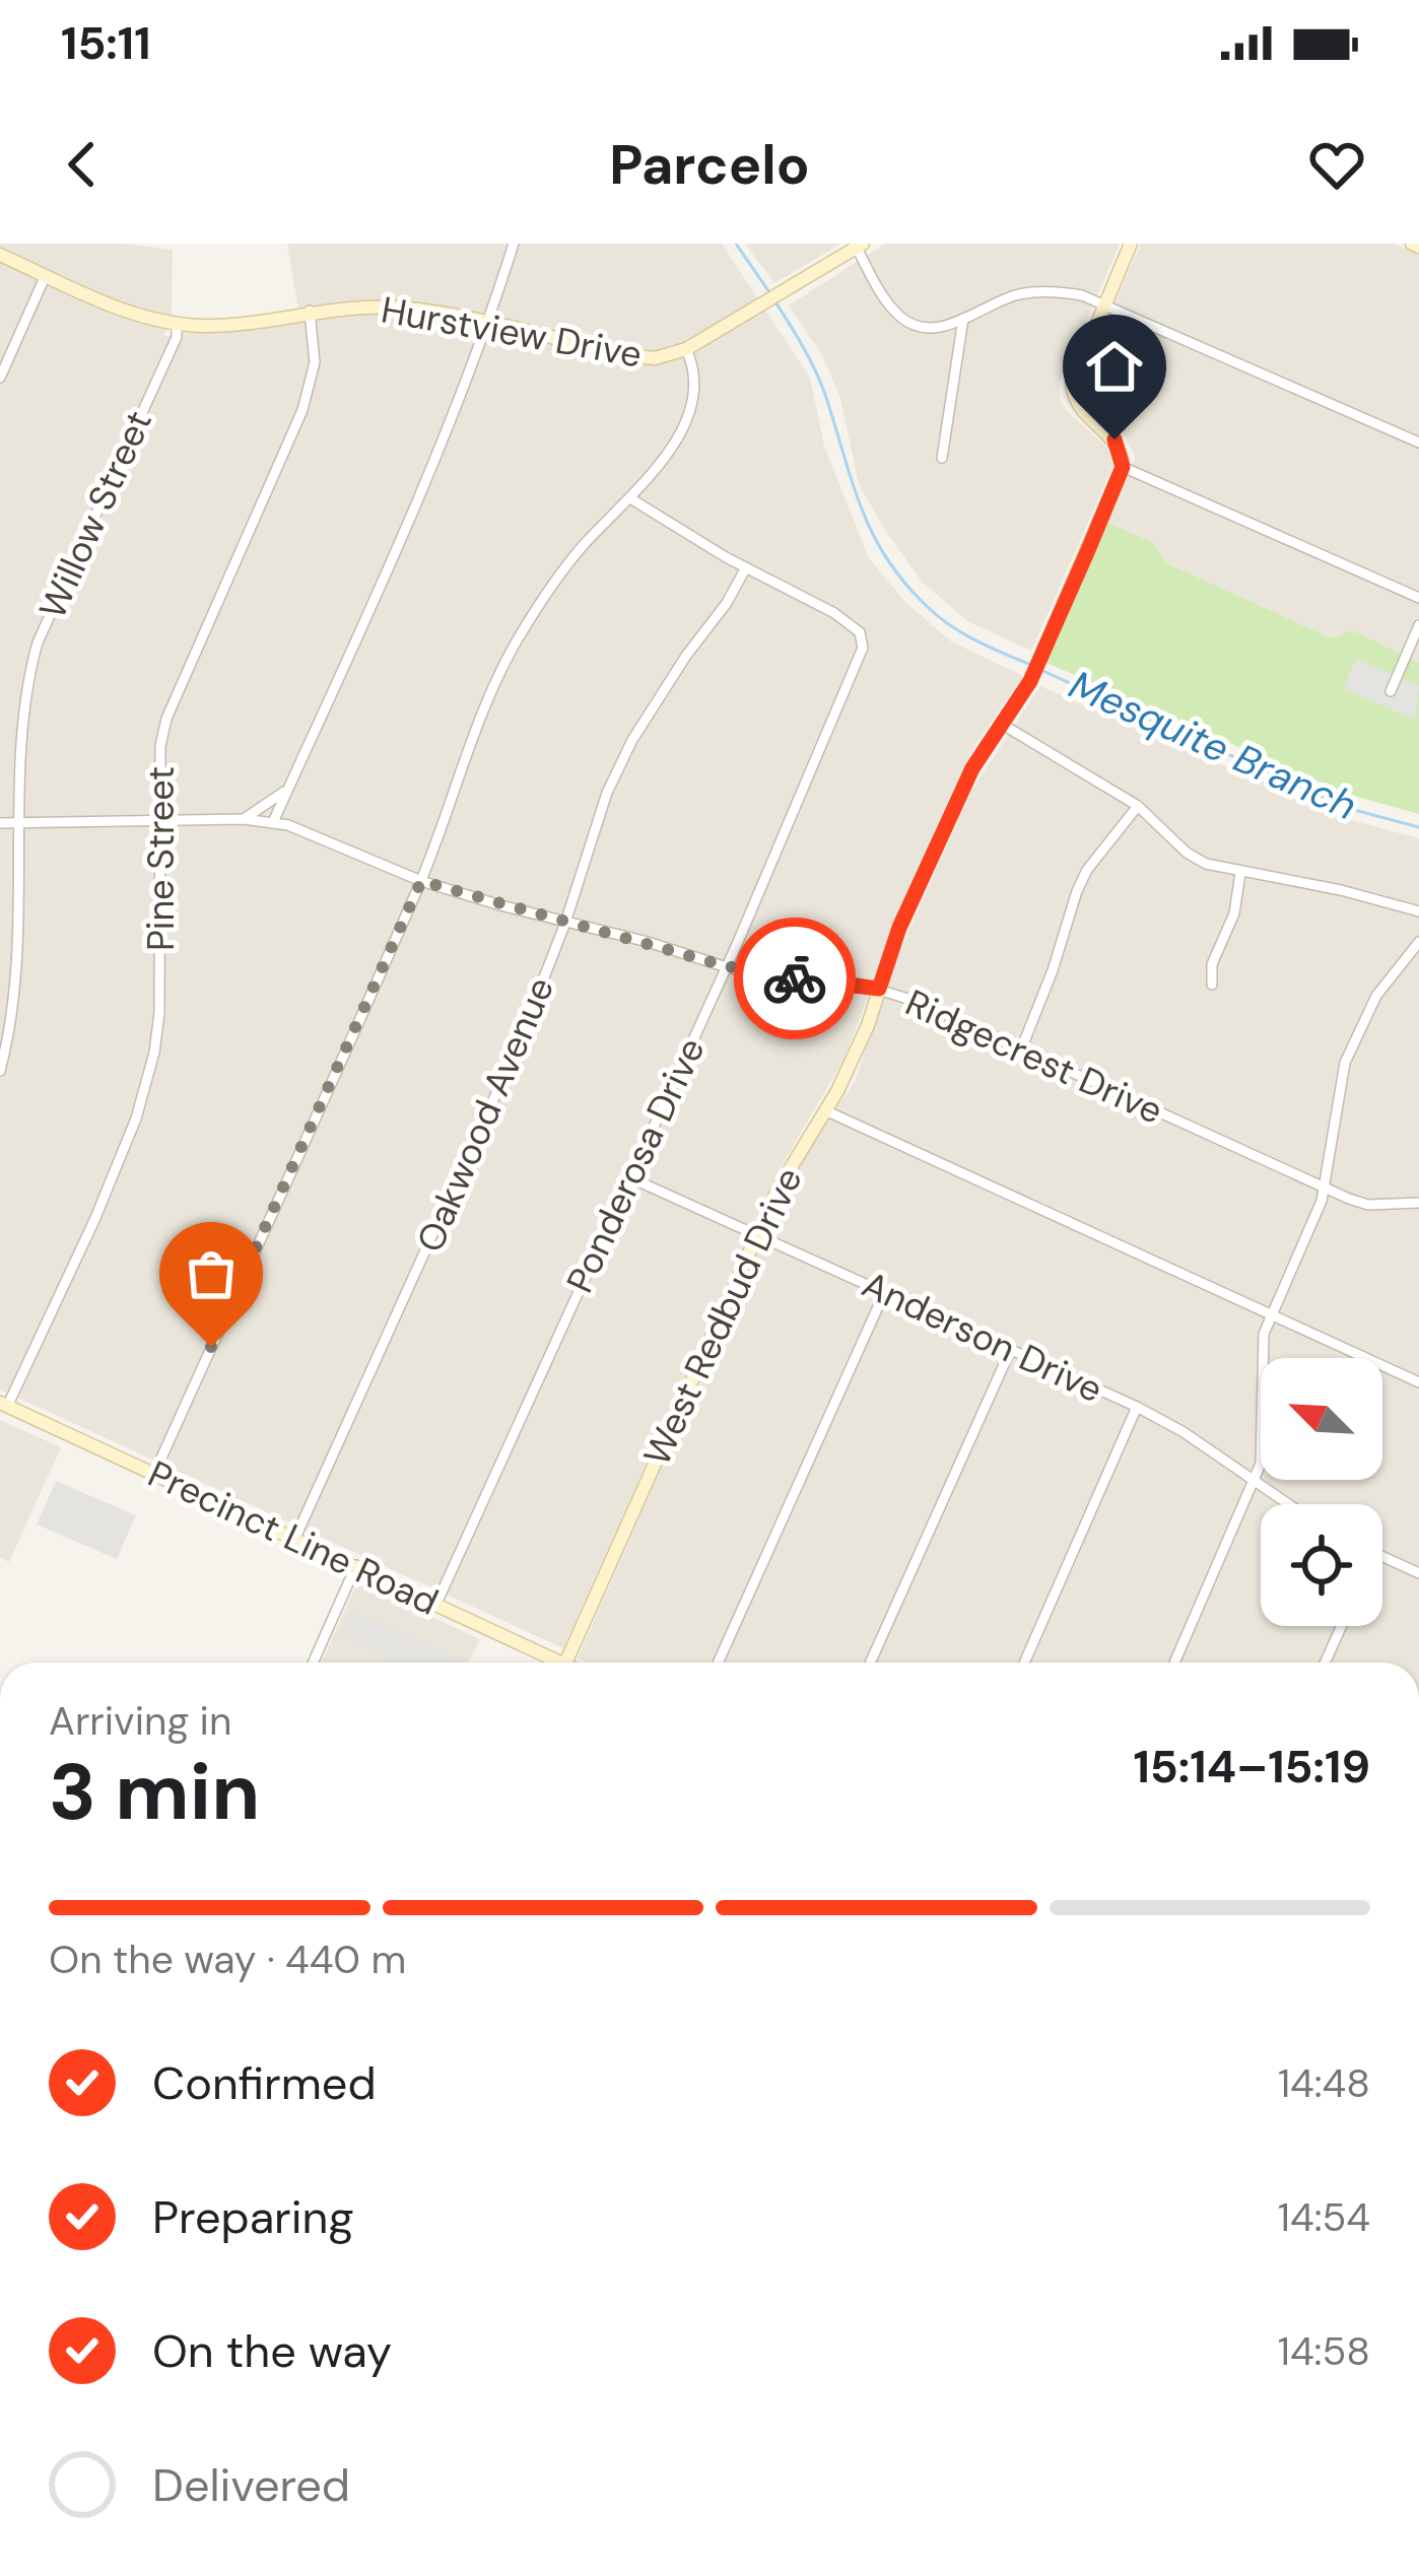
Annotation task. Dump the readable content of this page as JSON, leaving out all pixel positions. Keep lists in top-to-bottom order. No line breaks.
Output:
{"streets":{"street":["Hurstview Drive","Willow Street","Pine Street","Ridgecrest Drive","Oakwood Avenue","Ponderosa Drive","West Redbud Drive","Anderson Drive","Precinct Line Road"]},"crossings":[["Hurstview Drive","Willow Street"],["Hurstview Drive","Pine Street"],["Willow Street","Ridgecrest Drive"],["Pine Street","Ridgecrest Drive"],["Pine Street","Precinct Line Road"],["Ridgecrest Drive","Oakwood Avenue"],["Ridgecrest Drive","Ponderosa Drive"],["Ridgecrest Drive","West Redbud Drive"],["Oakwood Avenue","Ponderosa Drive"],["Oakwood Avenue","Precinct Line Road"],["Ponderosa Drive","Anderson Drive"],["Ponderosa Drive","Precinct Line Road"],["West Redbud Drive","Anderson Drive"]],"water":["Mesquite Branch"],"north":"top left","page":{"status":"15:11","header":"Parcelo","heading":["3 min","Arriving in","15:14–15:19"],"bar":"On the way · 440 m","list":[["Confirmed","14:48"],["Preparing","14:54"],["On the way","14:58"],"Delivered"]}}
